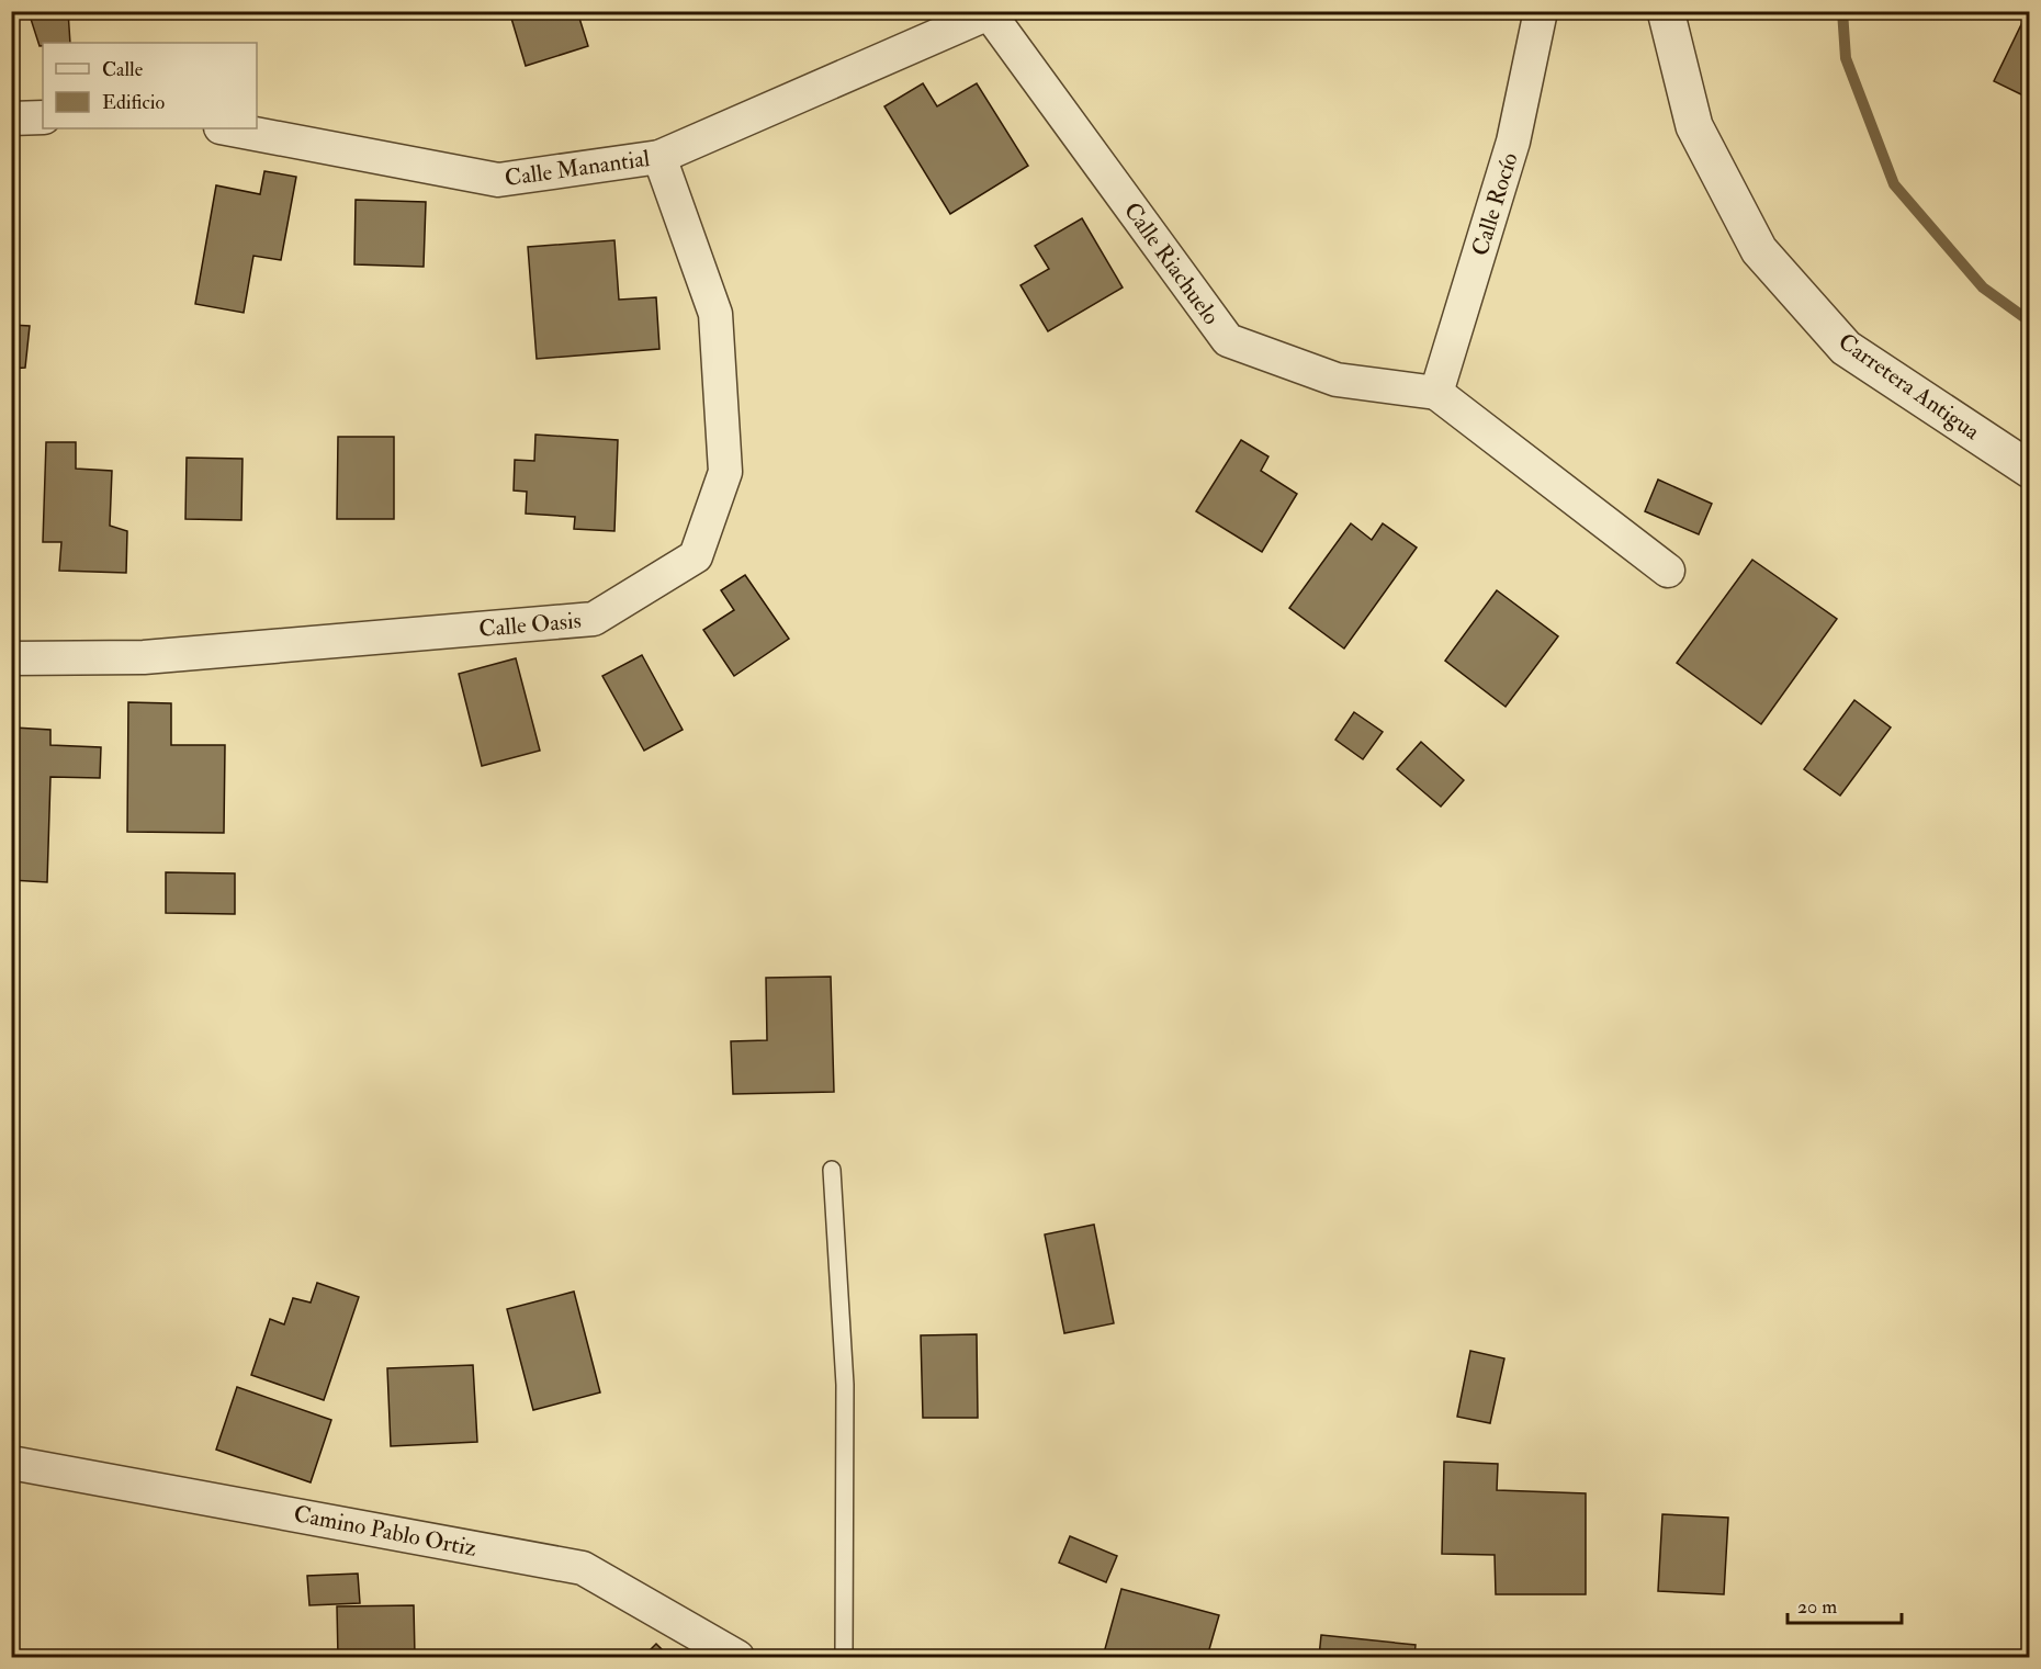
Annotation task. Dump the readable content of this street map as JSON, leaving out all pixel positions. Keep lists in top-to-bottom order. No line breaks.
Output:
{"streets":{"street":["Calle Manantial","Calle Rocío","Calle Riachuelo","Carretera Antigua","Calle Oasis","Camino Pablo Ortiz"]},"crossings":[["Calle Manantial","Calle Riachuelo"],["Calle Manantial","Calle Oasis"],["Calle Rocío","Calle Riachuelo"]],"legend":["Calle","Edificio"],"scale_bar":"20 m"}
